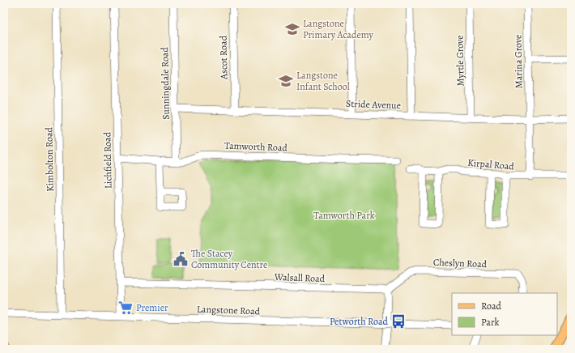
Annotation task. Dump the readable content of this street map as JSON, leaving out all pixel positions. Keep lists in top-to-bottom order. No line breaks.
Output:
{"streets":{"street":["Ascot Road","Myrtle Grove","Marina Grove","Sunningdale Road","Stride Avenue","Tamworth Road","Kimbolton Road","Lichfield Road","Kirpal Road","Cheslyn Road","Walsall Road","Langstone Road"]},"crossings":[["Ascot Road","Stride Avenue"],["Myrtle Grove","Stride Avenue"],["Marina Grove","Stride Avenue"],["Marina Grove","Kirpal Road"],["Sunningdale Road","Stride Avenue"],["Sunningdale Road","Tamworth Road"],["Tamworth Road","Lichfield Road"],["Kimbolton Road","Langstone Road"],["Lichfield Road","Walsall Road"],["Lichfield Road","Langstone Road"],["Cheslyn Road","Walsall Road"]],"parks":["Tamworth Park"],"places":{"school or university":["Langstone Primary Academy","Langstone Infant School"],"public building":["The Stacey Community Centre"],"supermarket":["Premier"],"bus stop":["Petworth Road"]},"legend":["Road","Park"]}
